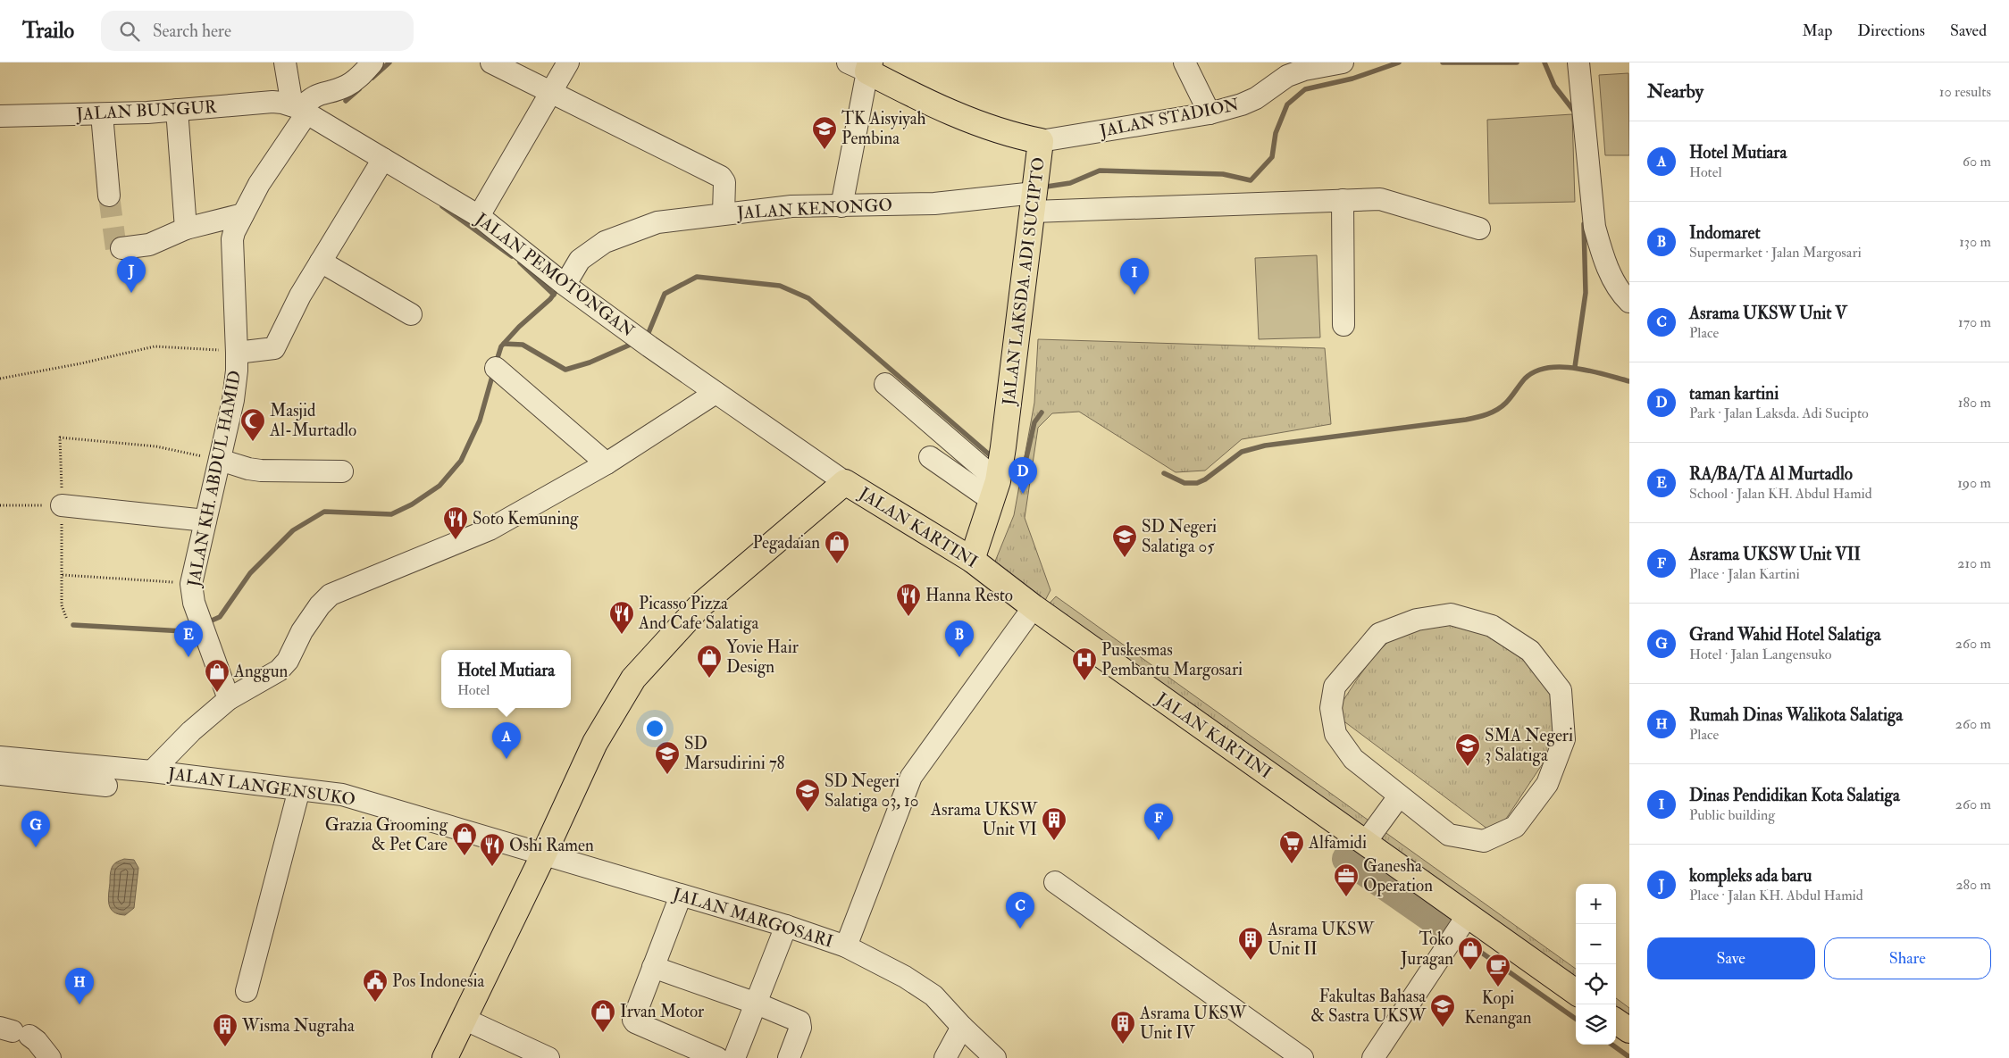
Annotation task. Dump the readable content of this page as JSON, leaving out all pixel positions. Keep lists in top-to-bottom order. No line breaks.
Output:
{"streets":{"main road":["JALAN LAKSDA. ADI SUCIPTO","JALAN KARTINI"],"street":["JALAN BUNGUR","JALAN STADION","JALAN KENONGO","JALAN PEMOTONGAN","JALAN KH. ABDUL HAMID","JALAN LANGENSUKO","JALAN MARGOSARI"]},"crossings":[["JALAN BUNGUR","JALAN PEMOTONGAN"],["JALAN BUNGUR","JALAN KH. ABDUL HAMID"],["JALAN STADION","JALAN LAKSDA. ADI SUCIPTO"],["JALAN KENONGO","JALAN PEMOTONGAN"],["JALAN KENONGO","JALAN LAKSDA. ADI SUCIPTO"],["JALAN PEMOTONGAN","JALAN KH. ABDUL HAMID"],["JALAN PEMOTONGAN","JALAN KARTINI"],["JALAN LAKSDA. ADI SUCIPTO","JALAN KARTINI"],["JALAN KARTINI","JALAN MARGOSARI"],["JALAN LANGENSUKO","JALAN MARGOSARI"]],"places":{"school or university":["TK Aisyiyah Pembina","SD Negeri Salatiga 05","SMA Negeri 3 Salatiga","SD Marsudirini 78","SD Negeri Salatiga 03, 10","Fakultas Bahasa & Sastra UKSW"],"mosque":["Masjid Al-Murtadlo"],"restaurant":["Soto Kemuning","Hanna Resto","Picasso Pizza And Cafe Salatiga","Oshi Ramen"],"shop":["Pegadaian","Yovie Hair Design","Anggun","Grazia Grooming & Pet Care","Toko Juragan","Irvan Motor"],"hospital":["Puskesmas Pembantu Margosari"],"building":["Asrama UKSW Unit VI","Asrama UKSW Unit II","Asrama UKSW Unit IV","Wisma Nugraha"],"supermarket":["Alfamidi"],"office":["Ganesha Operation"],"cafe":["Kopi Kenangan"],"public building":["Pos Indonesia"]},"page":{"header":"Trailo","search":"Search here","nav":["Map","Directions","Saved"],"heading":["Nearby","10 results"],"list":[{"mark":"A","name":"Hotel Mutiara","note":"Hotel","value":"60 m"},{"mark":"B","name":"Indomaret","note":"Supermarket · Jalan Margosari","value":"130 m"},{"mark":"C","name":"Asrama UKSW Unit V","note":"Place","value":"170 m"},{"mark":"D","name":"taman kartini","note":"Park · Jalan Laksda. Adi Sucipto","value":"180 m"},{"mark":"E","name":"RA/BA/TA Al Murtadlo","note":"School · Jalan KH. Abdul Hamid","value":"190 m"},{"mark":"F","name":"Asrama UKSW Unit VII","note":"Place · Jalan Kartini","value":"210 m"},{"mark":"G","name":"Grand Wahid Hotel Salatiga","note":"Hotel · Jalan Langensuko","value":"260 m"},{"mark":"H","name":"Rumah Dinas Walikota Salatiga","note":"Place","value":"260 m"},{"mark":"I","name":"Dinas Pendidikan Kota Salatiga","note":"Public building","value":"260 m"},{"mark":"J","name":"kompleks ada baru","note":"Place · Jalan KH. Abdul Hamid","value":"280 m"}],"pins":["J","I","D","B","E","A","F","G","C","H"],"popup":["Hotel Mutiara","Hotel"],"map_buttons":["+","−"],"buttons":["Save","Share"]}}
